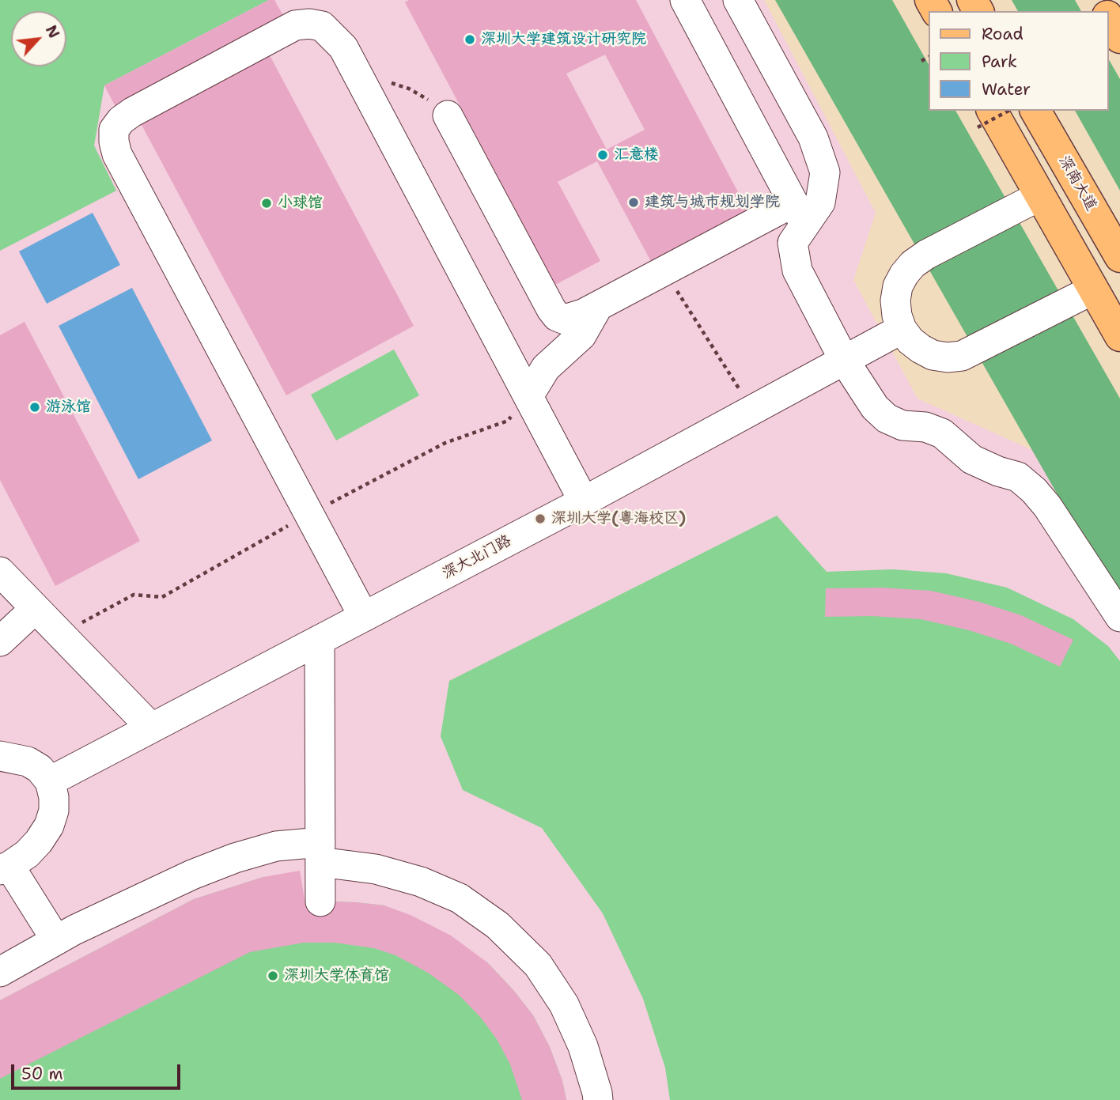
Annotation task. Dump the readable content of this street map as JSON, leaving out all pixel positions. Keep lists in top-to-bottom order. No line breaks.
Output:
{"streets":{"main road":["深南大道"],"street":["深大北门路"]},"places":["深圳大学建筑设计研究院","汇意楼","建筑与城市规划学院","小球馆","游泳馆","深圳大学(粤海校区)","深圳大学体育馆"],"legend":["Road","Park","Water"],"scale_bar":"50 m","north":"top right"}
